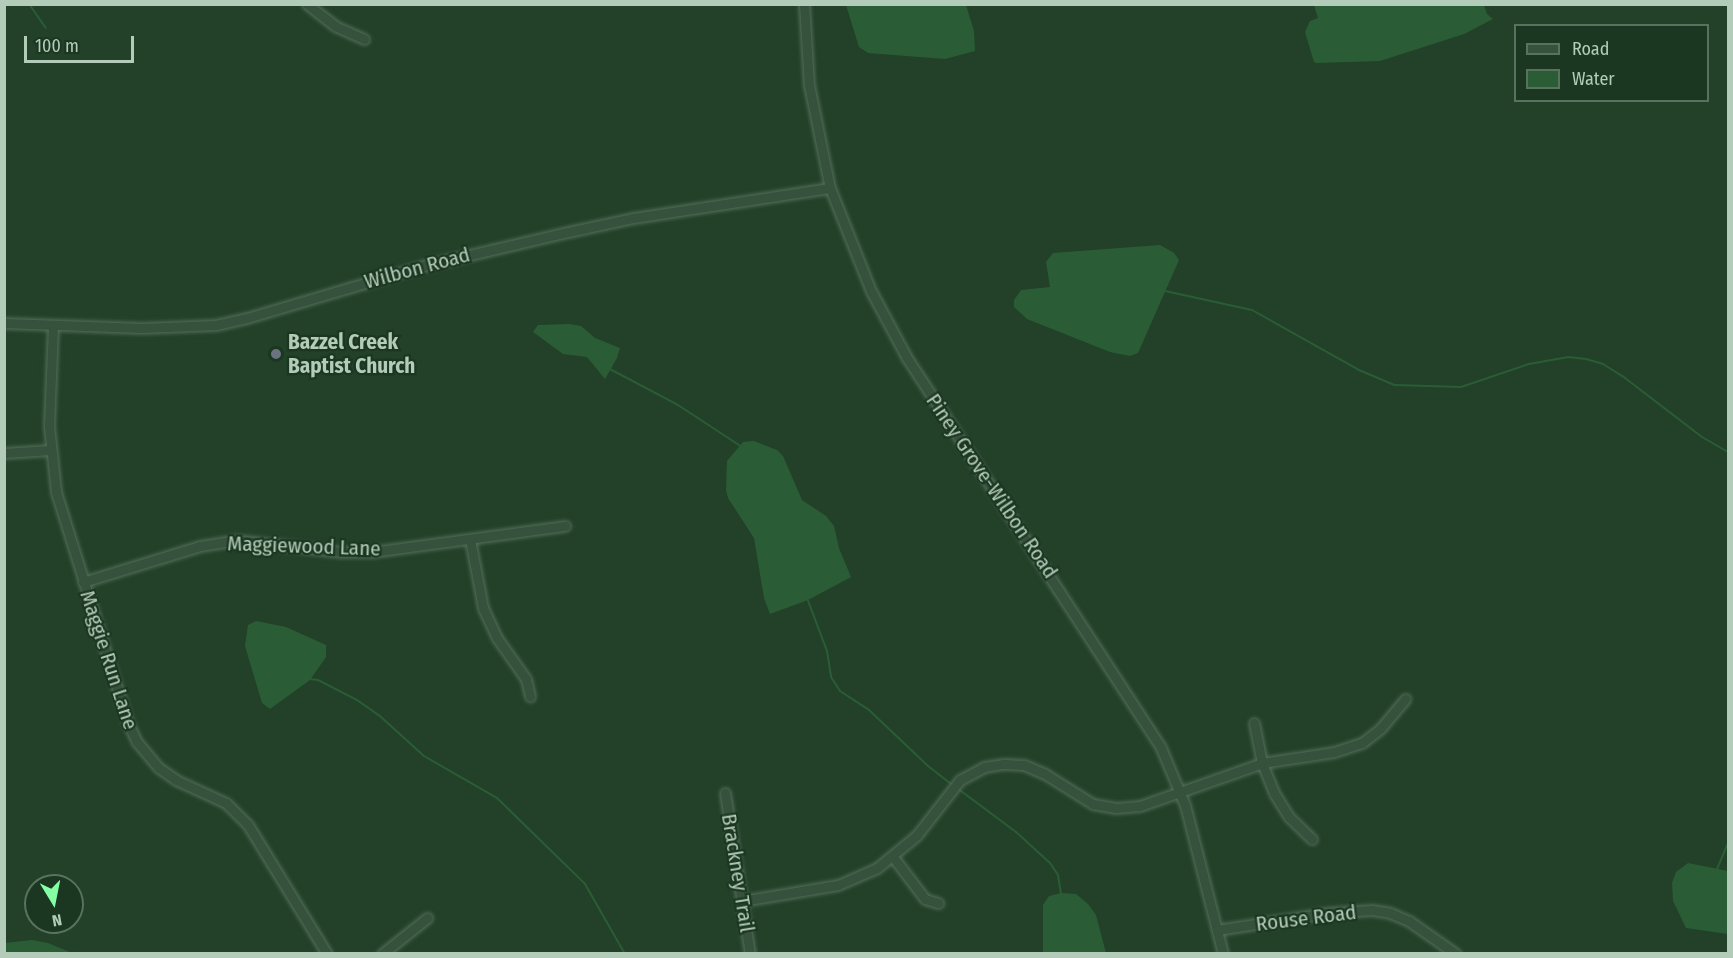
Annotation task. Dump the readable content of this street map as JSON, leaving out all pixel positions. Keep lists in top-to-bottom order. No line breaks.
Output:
{"streets":{"street":["Wilbon Road","Piney Grove-Wilbon Road","Maggiewood Lane","Maggie Run Lane","Brackney Trail","Rouse Road"]},"crossings":[["Wilbon Road","Piney Grove-Wilbon Road"],["Wilbon Road","Maggie Run Lane"],["Piney Grove-Wilbon Road","Rouse Road"],["Maggiewood Lane","Maggie Run Lane"]],"places":["Bazzel Creek Baptist Church"],"legend":["Road","Water"],"scale_bar":"100 m","north":"bottom"}
